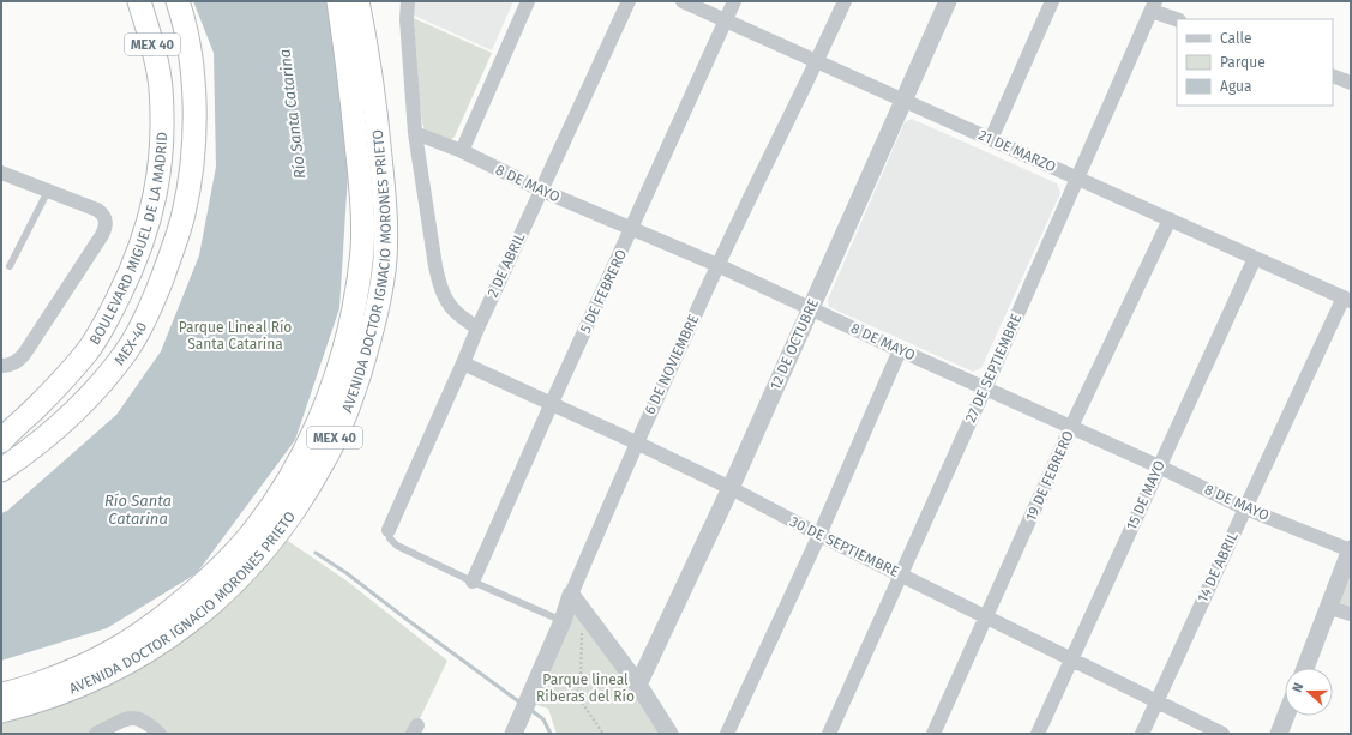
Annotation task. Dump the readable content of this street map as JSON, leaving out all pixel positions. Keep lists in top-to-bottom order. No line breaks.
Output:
{"streets":{"highway":["MEX 40","BOULEVARD MIGUEL DE LA MADRID","AVENIDA DOCTOR IGNACIO MORONES PRIETO","MEX-40"],"street":["21 DE MARZO","8 DE MAYO","2 DE ABRIL","5 DE FEBRERO","12 DE OCTUBRE","6 DE NOVIEMBRE","27 DE SEPTIEMBRE","19 DE FEBRERO","15 DE MAYO","30 DE SEPTIEMBRE","14 DE ABRIL"]},"crossings":[["21 DE MARZO","5 DE FEBRERO"],["21 DE MARZO","12 DE OCTUBRE"],["21 DE MARZO","6 DE NOVIEMBRE"],["21 DE MARZO","27 DE SEPTIEMBRE"],["21 DE MARZO","19 DE FEBRERO"],["21 DE MARZO","15 DE MAYO"],["21 DE MARZO","14 DE ABRIL"],["8 DE MAYO","2 DE ABRIL"],["8 DE MAYO","5 DE FEBRERO"],["8 DE MAYO","12 DE OCTUBRE"],["8 DE MAYO","6 DE NOVIEMBRE"],["8 DE MAYO","27 DE SEPTIEMBRE"],["8 DE MAYO","19 DE FEBRERO"],["8 DE MAYO","15 DE MAYO"],["8 DE MAYO","14 DE ABRIL"],["2 DE ABRIL","30 DE SEPTIEMBRE"],["5 DE FEBRERO","30 DE SEPTIEMBRE"],["12 DE OCTUBRE","30 DE SEPTIEMBRE"],["6 DE NOVIEMBRE","30 DE SEPTIEMBRE"],["27 DE SEPTIEMBRE","30 DE SEPTIEMBRE"],["19 DE FEBRERO","30 DE SEPTIEMBRE"],["15 DE MAYO","30 DE SEPTIEMBRE"],["30 DE SEPTIEMBRE","14 DE ABRIL"]],"water":["Río Santa Catarina"],"parks":["Parque Lineal Río Santa Catarina","Parque lineal Riberas del Río"],"legend":["Calle","Parque","Agua"],"north":"left"}
